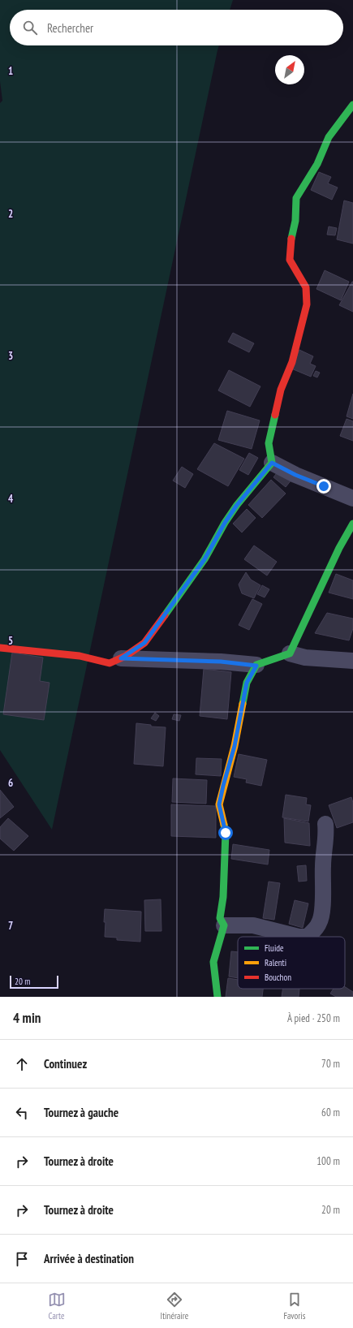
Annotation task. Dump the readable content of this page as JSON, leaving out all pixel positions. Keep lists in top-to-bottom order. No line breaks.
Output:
{"legend":["Fluide","Ralenti","Bouchon"],"scale_bar":"20 m","north":"top right","page":{"search":"Rechercher","scale":"20 m","heading":["4 min","À pied · 250 m"],"list":[["Continuez","70 m"],["Tournez à gauche","60 m"],["Tournez à droite","100 m"],["Tournez à droite","20 m"],"Arrivée à destination"],"nav":["Carte","Itinéraire","Favoris"]},"grid":{"rows":["1","2","3","4","5","6","7"]}}
